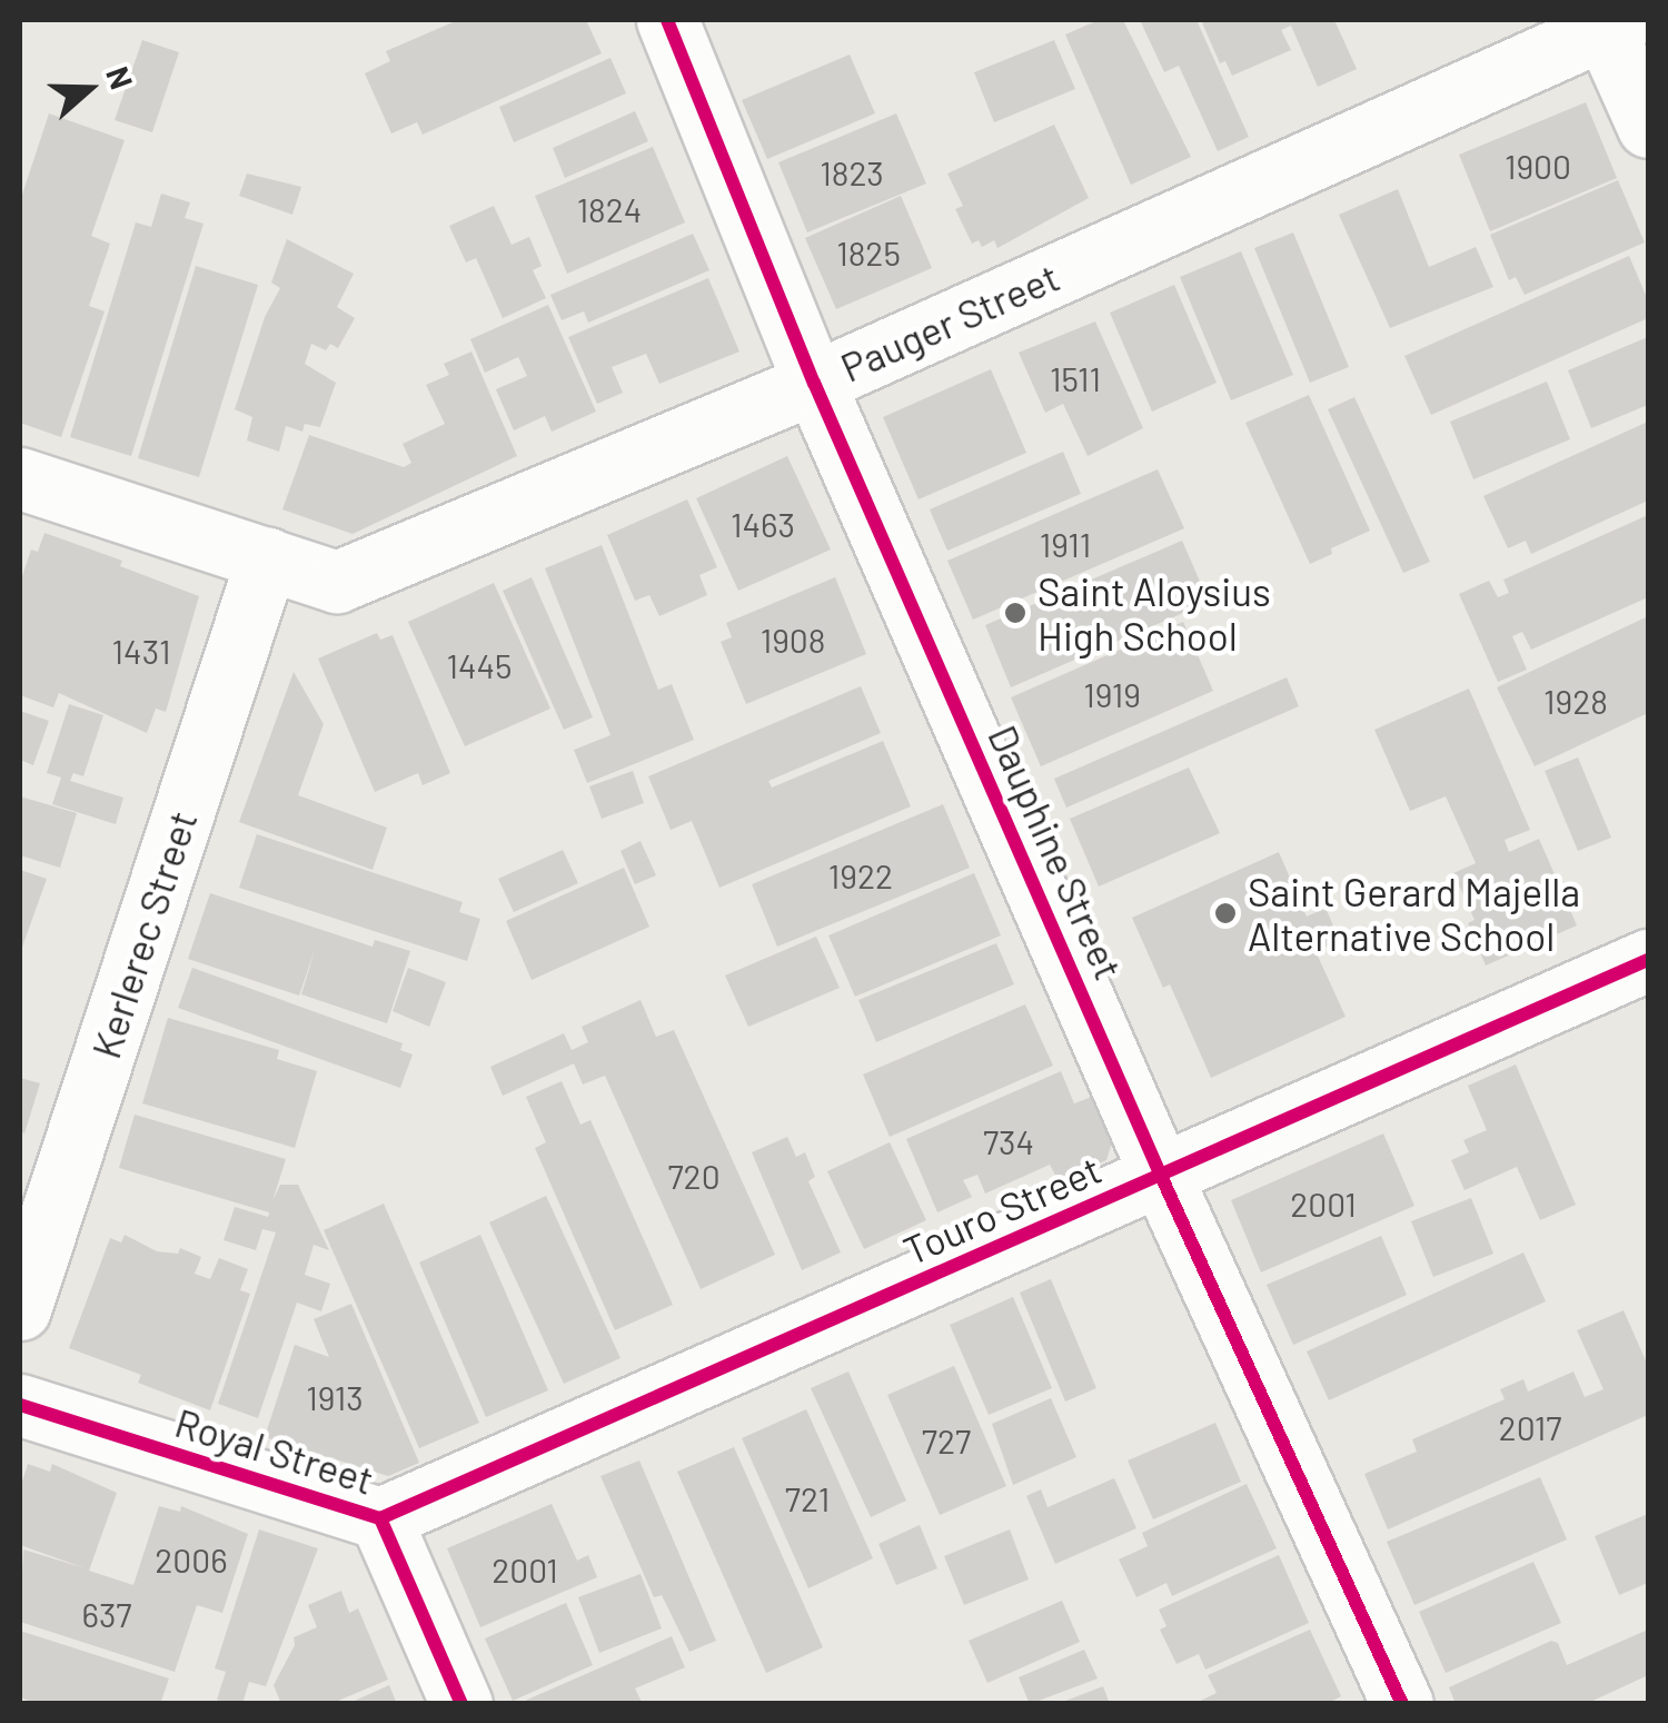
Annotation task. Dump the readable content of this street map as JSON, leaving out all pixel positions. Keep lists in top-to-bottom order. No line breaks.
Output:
{"streets":{"street":["Pauger Street","Dauphine Street","Kerlerec Street","Touro Street","Royal Street"]},"crossings":[["Pauger Street","Dauphine Street"],["Pauger Street","Kerlerec Street"],["Dauphine Street","Touro Street"],["Touro Street","Royal Street"]],"places":["Saint Aloysius High School","Saint Gerard Majella Alternative School"],"house_numbers":["1900","1823","1824","1825","1511","1463","1911","1908","1431","1445","1919","1928","1922","734","720","2001","1913","2017","727","721","2006","2001","637"],"north":"right"}
